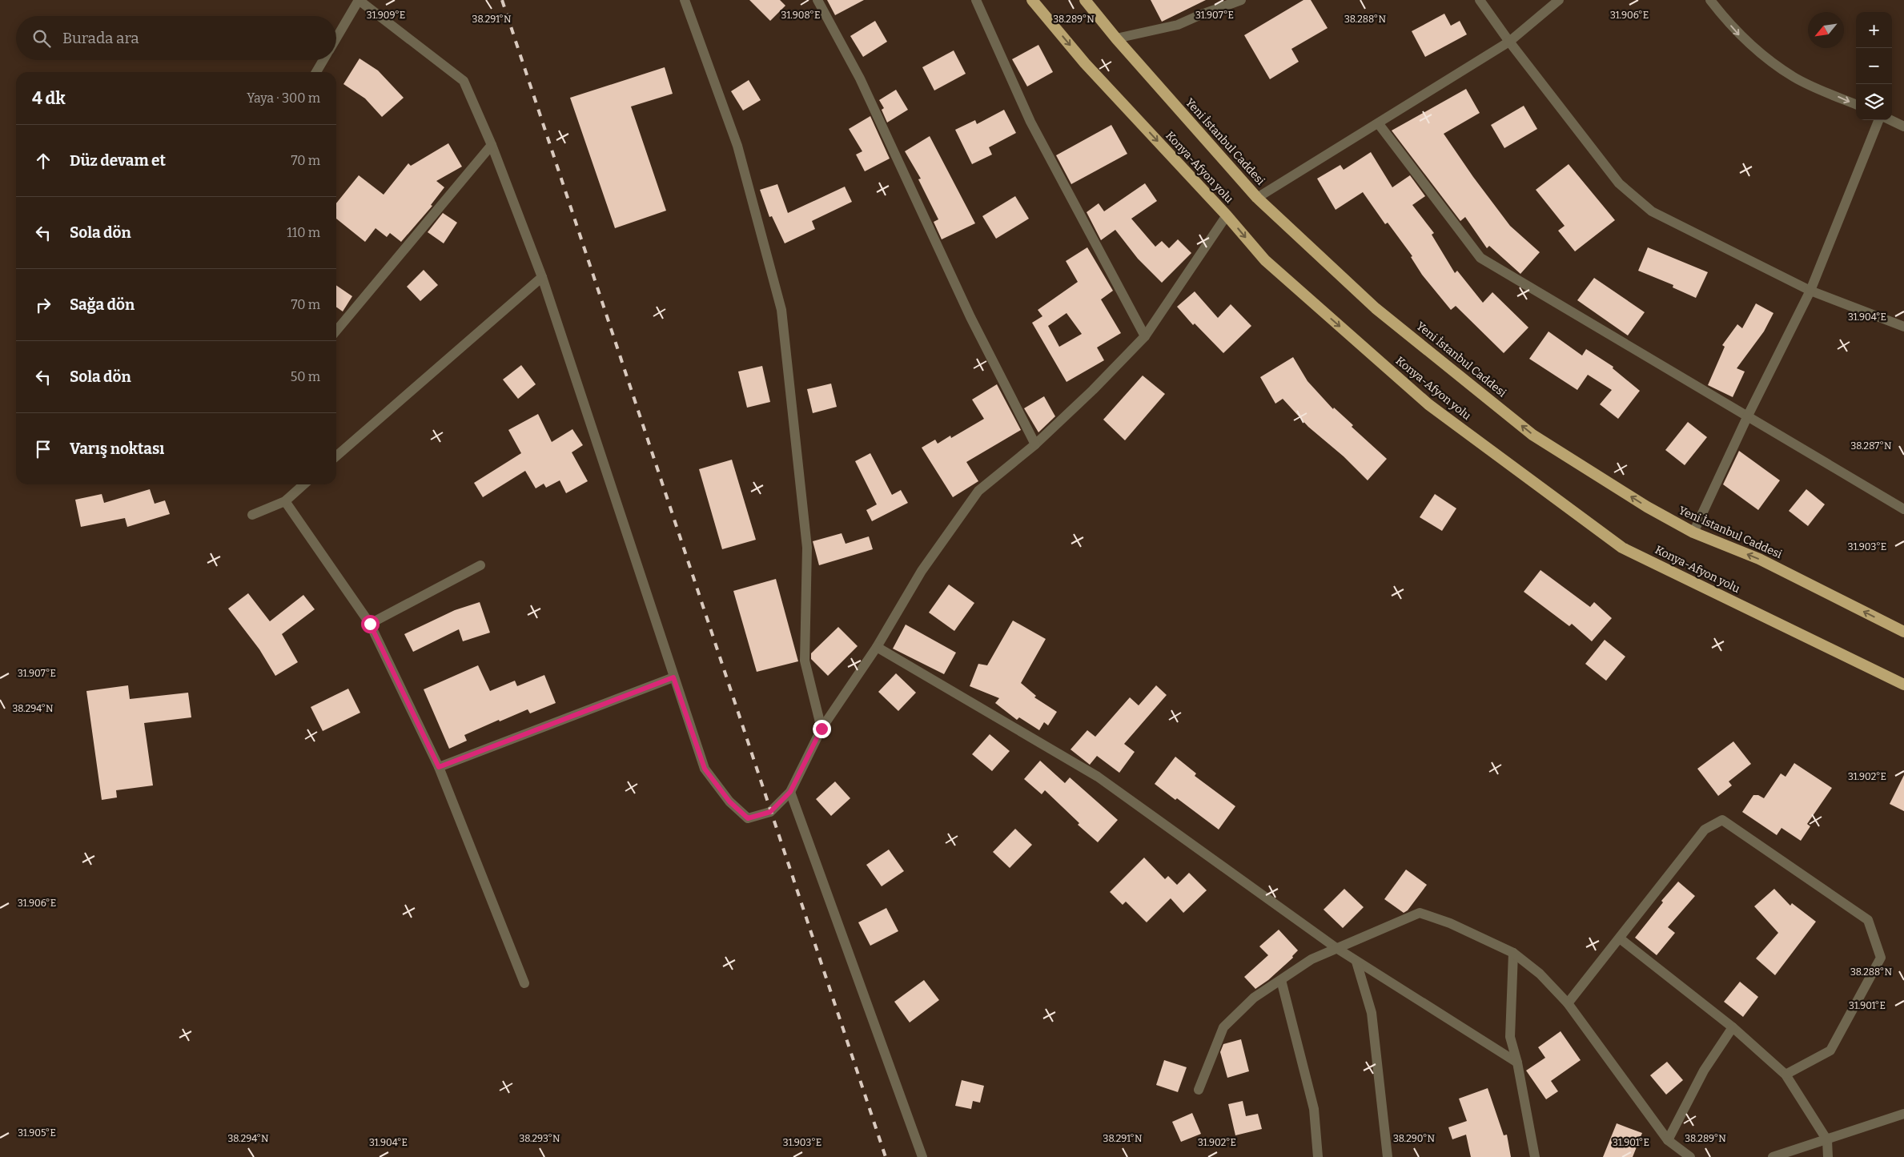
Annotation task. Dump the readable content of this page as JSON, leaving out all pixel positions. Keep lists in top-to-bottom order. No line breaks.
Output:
{"streets":{"highway":["Yeni İstanbul Caddesi","Konya-Afyon yolu"]},"one_way":["Yeni İstanbul Caddesi","Konya-Afyon yolu"],"north":"bottom left","page":{"map_buttons":["+","−"],"search":"Burada ara","heading":["4 dk","Yaya · 300 m"],"list":[["Düz devam et","70 m"],["Sola dön","110 m"],["Sağa dön","70 m"],["Sola dön","50 m"],"Varış noktası"]},"coordinates":["31.907°E","31.909°E","31.908°E","31.906°E","38.291°N","38.289°N","38.288°N","31.904°E","38.287°N","31.903°E","38.294°N","31.902°E","31.901°E","31.905°E","38.293°N","38.290°N"]}
